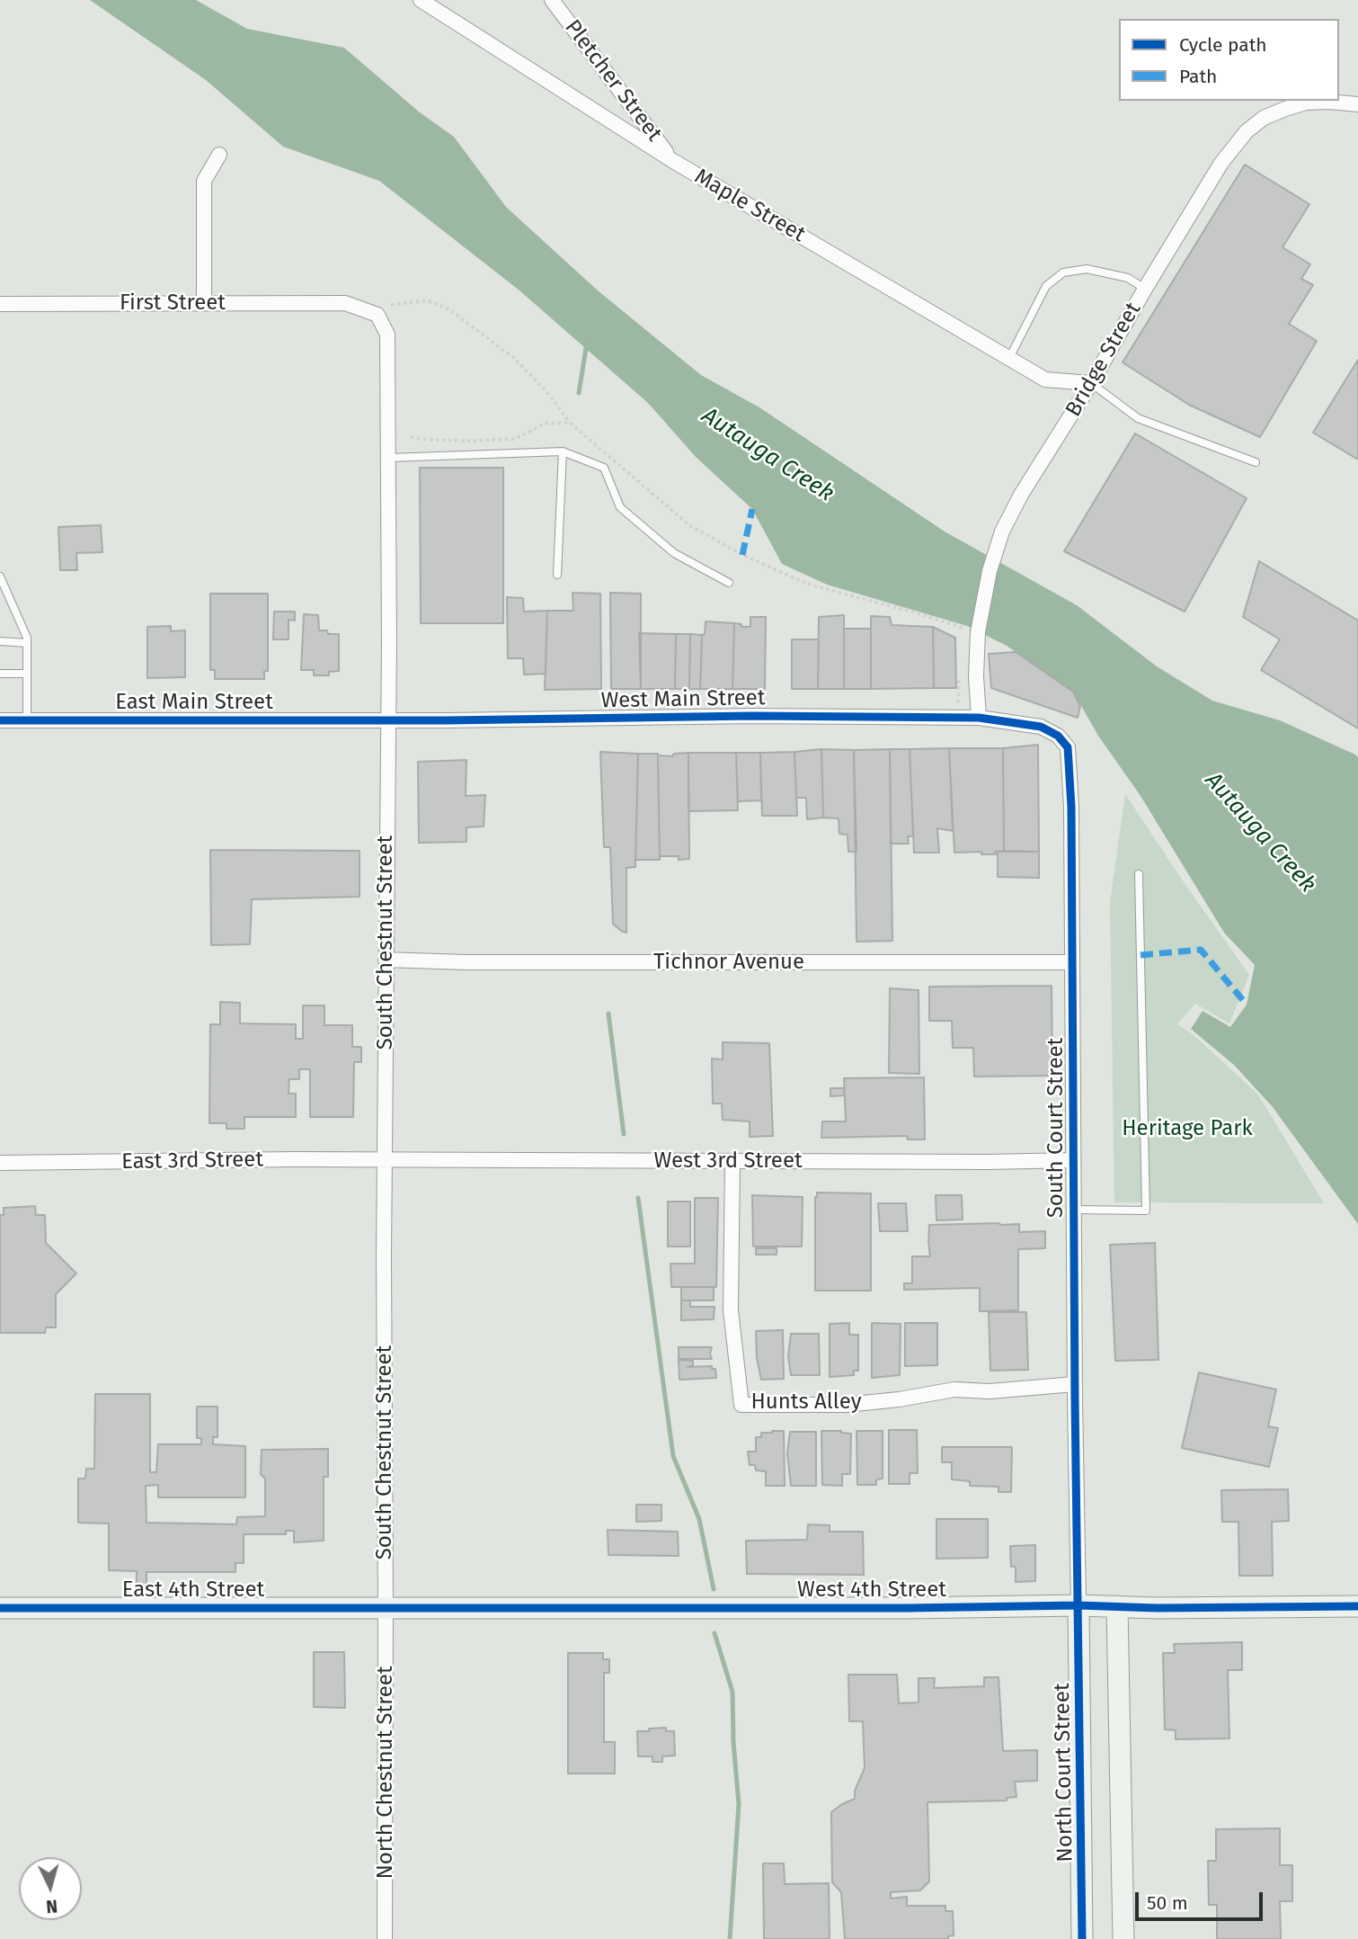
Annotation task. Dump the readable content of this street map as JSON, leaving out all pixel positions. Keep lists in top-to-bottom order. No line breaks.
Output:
{"streets":{"main road":["East 4th Street","West 4th Street","North Court Street"],"street":["Pletcher Street","Maple Street","First Street","Bridge Street","West Main Street","East Main Street","South Chestnut Street","Tichnor Avenue","South Court Street","East 3rd Street","West 3rd Street","Hunts Alley","North Chestnut Street"]},"crossings":[["Pletcher Street","Maple Street"],["Maple Street","Bridge Street"],["First Street","South Chestnut Street"],["Bridge Street","West Main Street"],["Bridge Street","South Court Street"],["West Main Street","East Main Street"],["West Main Street","South Chestnut Street"],["West Main Street","South Court Street"],["East Main Street","South Chestnut Street"],["South Chestnut Street","Tichnor Avenue"],["South Chestnut Street","East 3rd Street"],["South Chestnut Street","West 3rd Street"],["South Chestnut Street","East 4th Street"],["South Chestnut Street","West 4th Street"],["South Chestnut Street","North Chestnut Street"],["Tichnor Avenue","South Court Street"],["South Court Street","West 3rd Street"],["South Court Street","Hunts Alley"],["South Court Street","West 4th Street"],["South Court Street","North Court Street"],["East 3rd Street","West 3rd Street"],["West 3rd Street","Hunts Alley"],["East 4th Street","West 4th Street"],["East 4th Street","North Chestnut Street"],["West 4th Street","North Chestnut Street"],["West 4th Street","North Court Street"]],"water":["Autauga Creek"],"parks":["Heritage Park"],"legend":["Cycle path","Path"],"scale_bar":"50 m","north":"bottom"}
